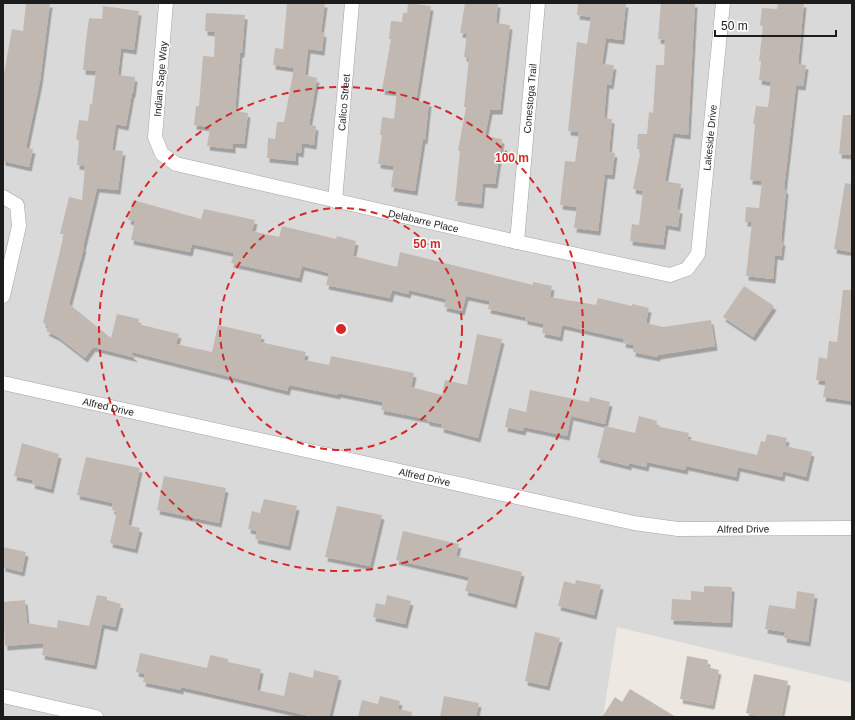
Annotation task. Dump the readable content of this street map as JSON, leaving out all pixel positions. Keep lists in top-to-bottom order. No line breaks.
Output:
{"streets":{"street":["Indian Sage Way","Conestoga Trail","Calico Street","Lakeside Drive","Delabarre Place","Alfred Drive"]},"crossings":[["Indian Sage Way","Delabarre Place"],["Conestoga Trail","Delabarre Place"],["Calico Street","Delabarre Place"],["Lakeside Drive","Delabarre Place"]],"scale_bar":"50 m","rings":["100 m","50 m"]}
